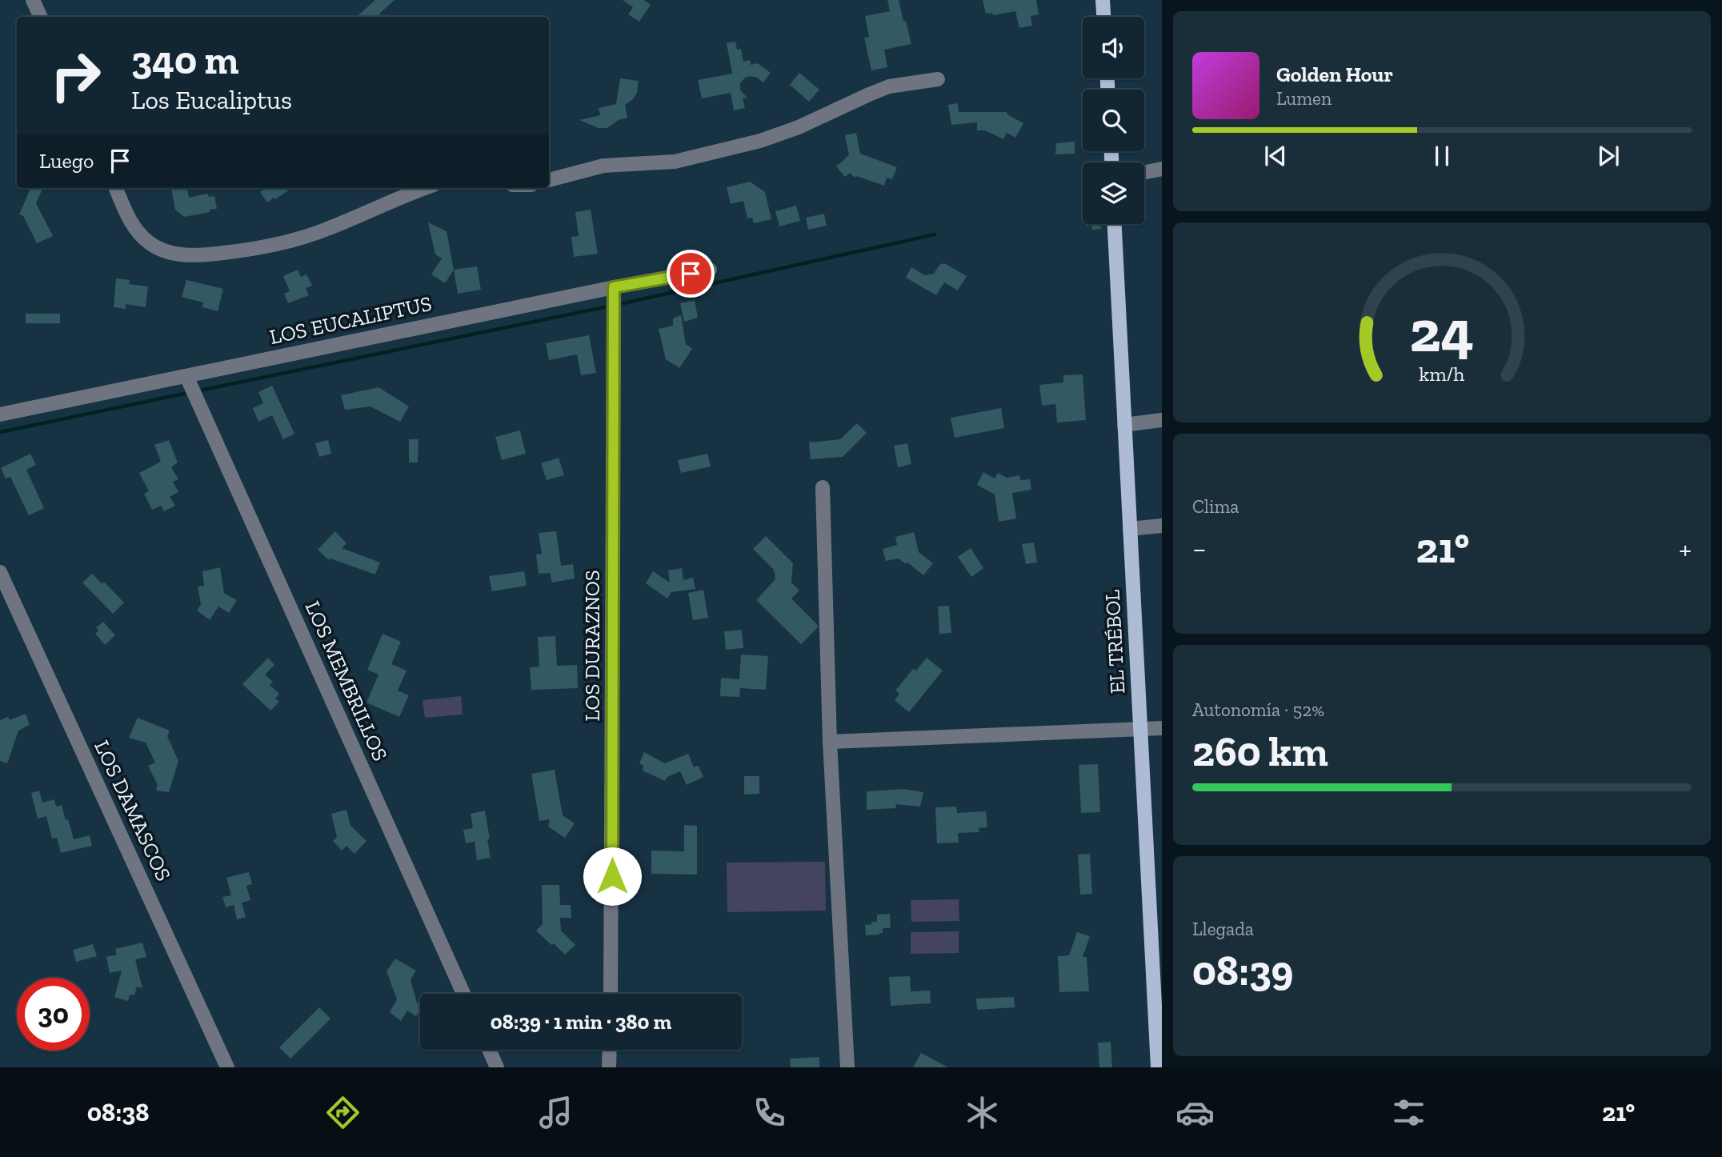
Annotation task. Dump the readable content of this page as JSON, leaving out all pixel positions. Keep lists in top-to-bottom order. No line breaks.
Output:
{"streets":{"main road":["EL TRÉBOL"],"street":["LOS EUCALIPTUS","LOS DURAZNOS","LOS MEMBRILLOS","LOS DAMASCOS"]},"crossings":[["LOS EUCALIPTUS","LOS DURAZNOS"],["LOS EUCALIPTUS","LOS MEMBRILLOS"]],"page":{"turn":["340 m","Los Eucaliptus"],"song":["Golden Hour","Lumen"],"then":"Luego","tile":["Clima",["Autonomía · 52%","260 km"],["Llegada","08:39"]],"heat":["−","21°","+"],"limit":"30","trip":"08:39 · 1 min · 380 m","tabs":["08:38","21°"],"gauge":["24","km/h"]}}
